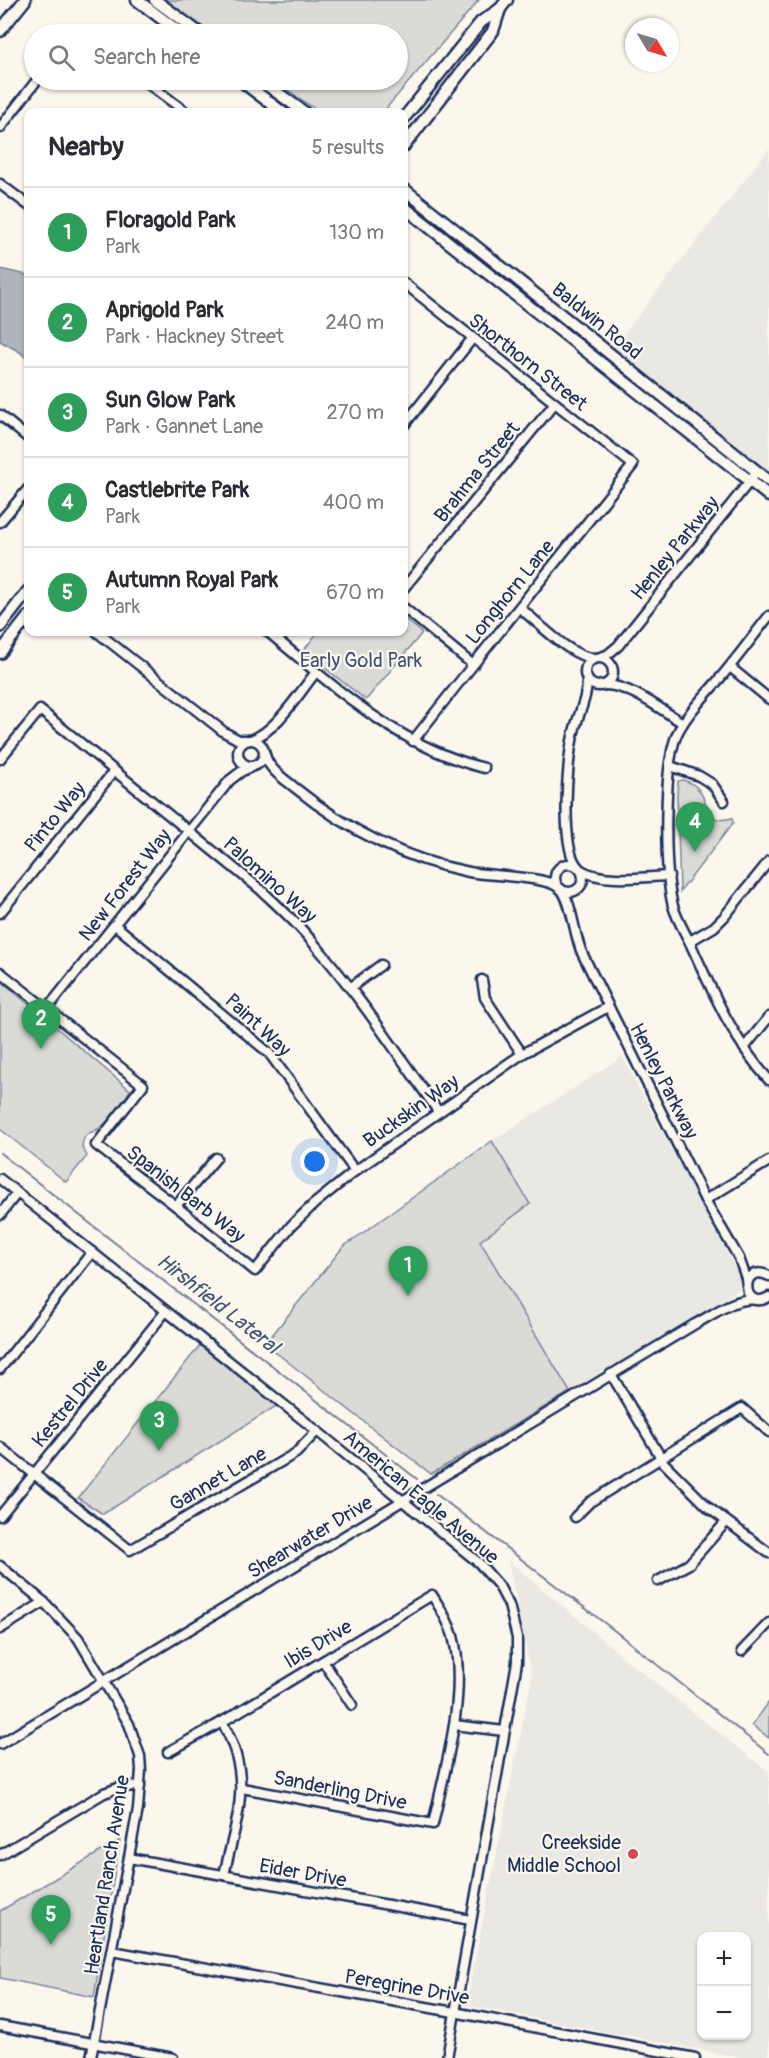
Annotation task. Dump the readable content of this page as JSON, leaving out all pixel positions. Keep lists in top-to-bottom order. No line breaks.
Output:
{"streets":{"main road":["Baldwin Road"],"street":["Shorthorn Street","Brahma Street","Henley Parkway","Longhorn Lane","Pinto Way","Palomino Way","New Forest Way","Paint Way","Buckskin Way","Spanish Barb Way","Kestrel Drive","Gannet Lane","American Eagle Avenue","Shearwater Drive","Ibis Drive","Sanderling Drive","Eider Drive","Heartland Ranch Avenue","Peregrine Drive"]},"crossings":[["Baldwin Road","Henley Parkway"],["Shorthorn Street","Brahma Street"],["Shorthorn Street","Longhorn Lane"],["Henley Parkway","Buckskin Way"],["Henley Parkway","Shearwater Drive"],["Pinto Way","Palomino Way"],["Palomino Way","New Forest Way"],["Palomino Way","Buckskin Way"],["New Forest Way","Paint Way"],["New Forest Way","Spanish Barb Way"],["Paint Way","Buckskin Way"],["Buckskin Way","Spanish Barb Way"],["Kestrel Drive","Gannet Lane"],["Kestrel Drive","American Eagle Avenue"],["Gannet Lane","American Eagle Avenue"],["American Eagle Avenue","Shearwater Drive"],["American Eagle Avenue","Eider Drive"],["American Eagle Avenue","Peregrine Drive"],["Shearwater Drive","Heartland Ranch Avenue"],["Ibis Drive","Sanderling Drive"],["Eider Drive","Heartland Ranch Avenue"],["Heartland Ranch Avenue","Peregrine Drive"]],"water":["Hirshfield Lateral"],"parks":["Early Gold Park"],"places":["Creekside Middle School"],"north":"bottom right","page":{"search":"Search here","heading":["Nearby","5 results"],"list":[{"mark":"1","name":"Floragold Park","note":"Park","value":"130 m"},{"mark":"2","name":"Aprigold Park","note":"Park · Hackney Street","value":"240 m"},{"mark":"3","name":"Sun Glow Park","note":"Park · Gannet Lane","value":"270 m"},{"mark":"4","name":"Castlebrite Park","note":"Park","value":"400 m"},{"mark":"5","name":"Autumn Royal Park","note":"Park","value":"670 m"}],"pins":["4","2","1","3","5"],"map_buttons":["+","−"]}}
